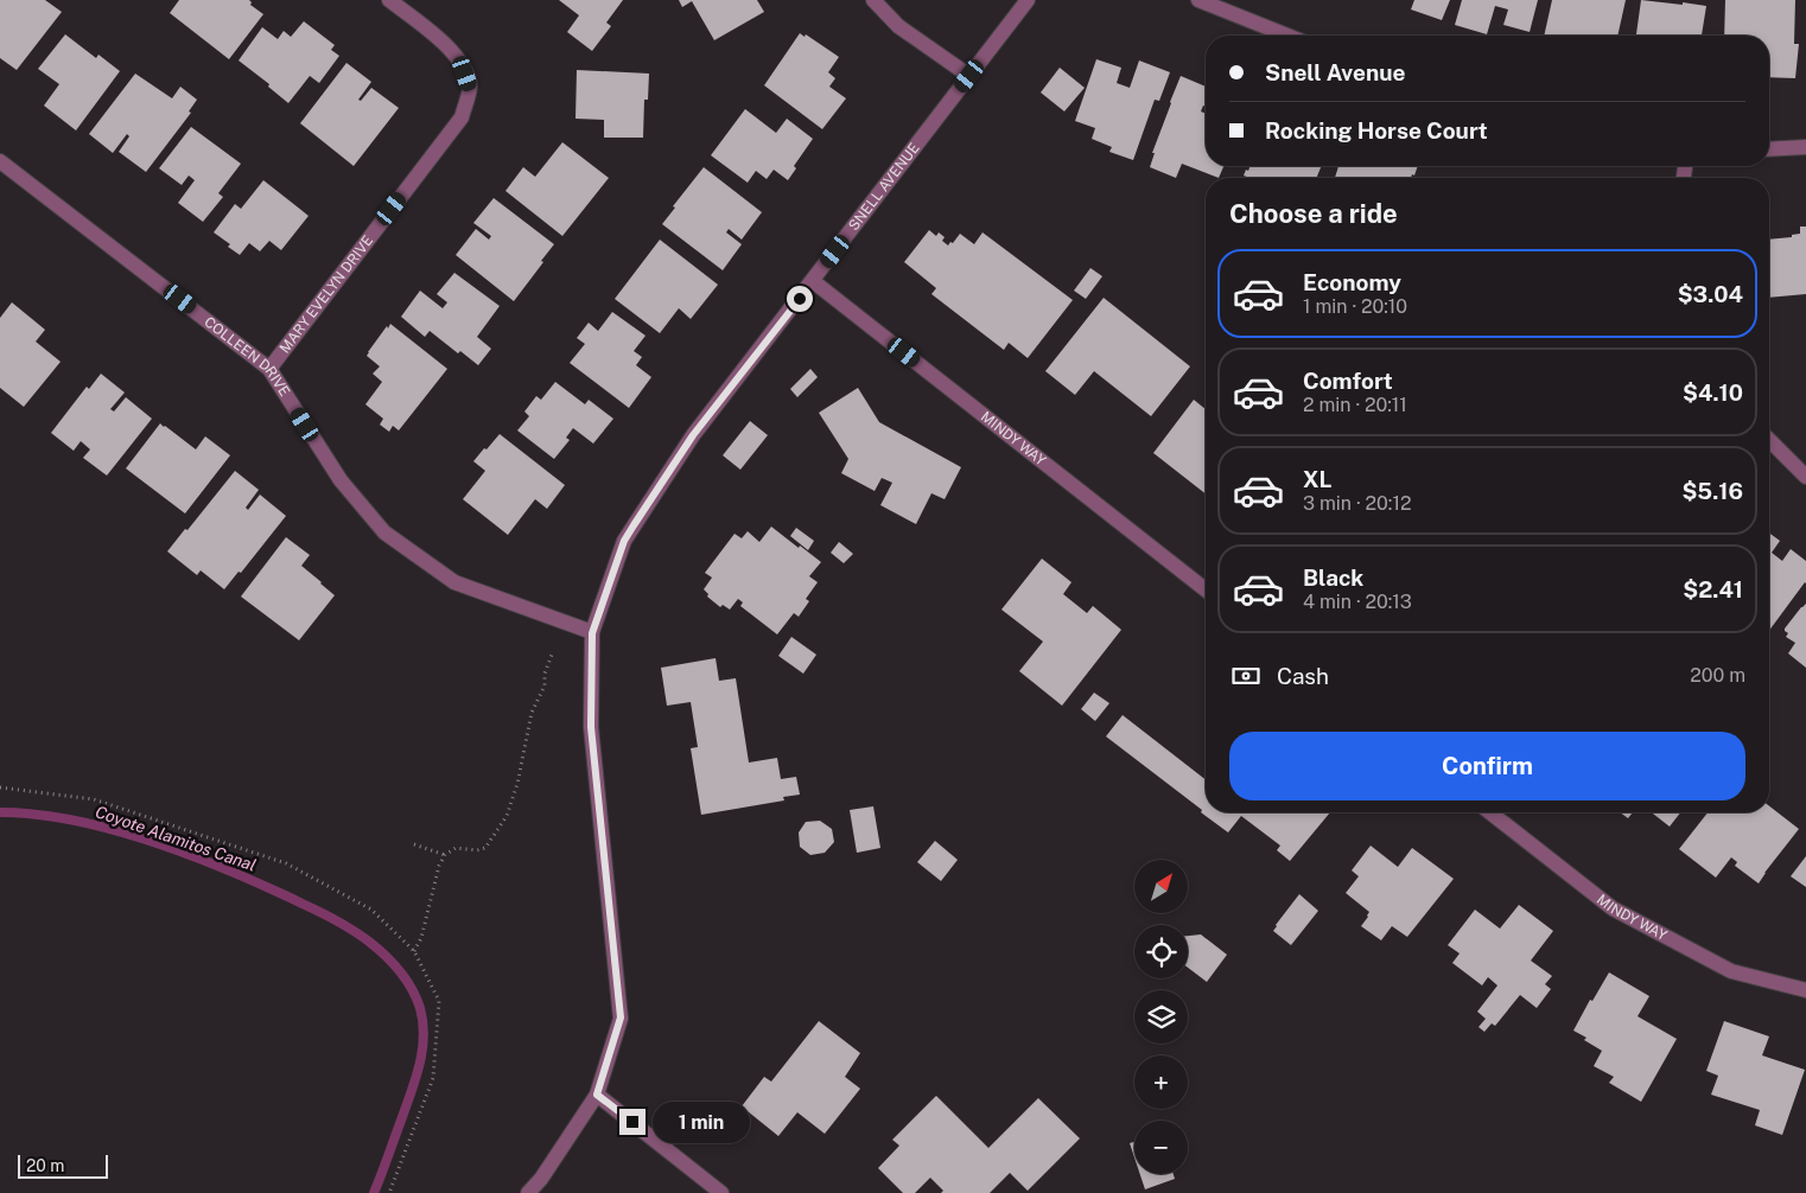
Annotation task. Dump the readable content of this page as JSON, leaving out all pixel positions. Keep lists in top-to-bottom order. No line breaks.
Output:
{"streets":{"street":["SNELL AVENUE","MARY EVELYN DRIVE","COLLEEN DRIVE","MINDY WAY"]},"crossings":[["SNELL AVENUE","COLLEEN DRIVE"],["SNELL AVENUE","MINDY WAY"],["MARY EVELYN DRIVE","COLLEEN DRIVE"]],"water":["Coyote Alamitos Canal"],"scale_bar":"20 m","north":"top right","page":{"banner":["Snell Avenue","Rocking Horse Court"],"heading":"Choose a ride","list":[{"name":"Economy","note":"1 min · 20:10","value":"$3.04"},{"name":"Comfort","note":"2 min · 20:11","value":"$4.10"},{"name":"XL","note":"3 min · 20:12","value":"$5.16"},{"name":"Black","note":"4 min · 20:13","value":"$2.41"}],"pay":["Cash","200 m"],"buttons":"Confirm","map_buttons":["+","−"],"bubble":"1 min","scale":"20 m"}}
